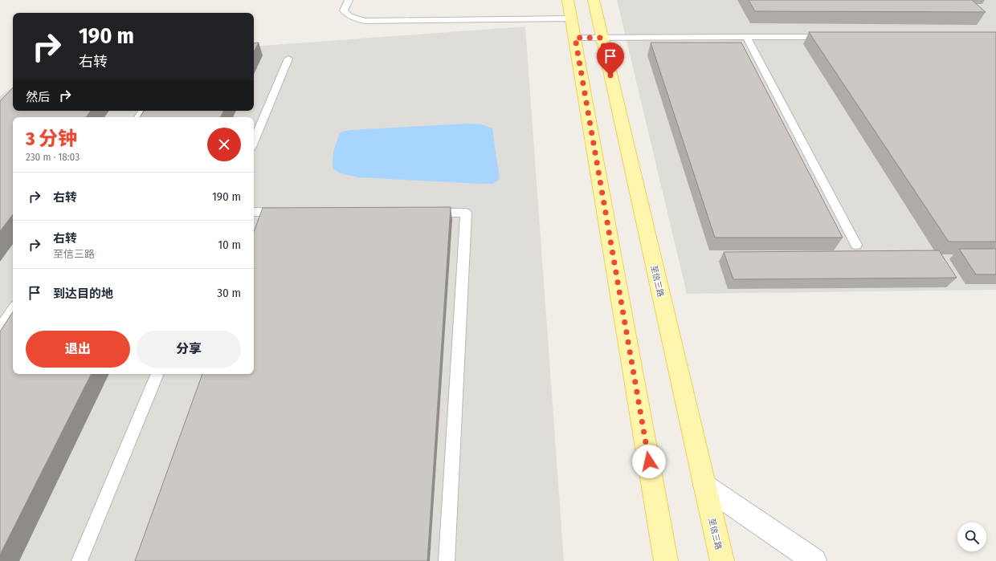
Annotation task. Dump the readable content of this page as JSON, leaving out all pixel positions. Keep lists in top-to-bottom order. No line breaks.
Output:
{"streets":{"main road":["至信三路"]},"page":{"turn":["190 m","右转"],"then":"然后","heading":["3 分钟","230 m · 18:03"],"list":[{"name":"右转","value":"190 m"},{"name":"右转","note":"至信三路","value":"10 m"},{"name":"到达目的地","value":"30 m"}],"buttons":["退出","分享"]}}
